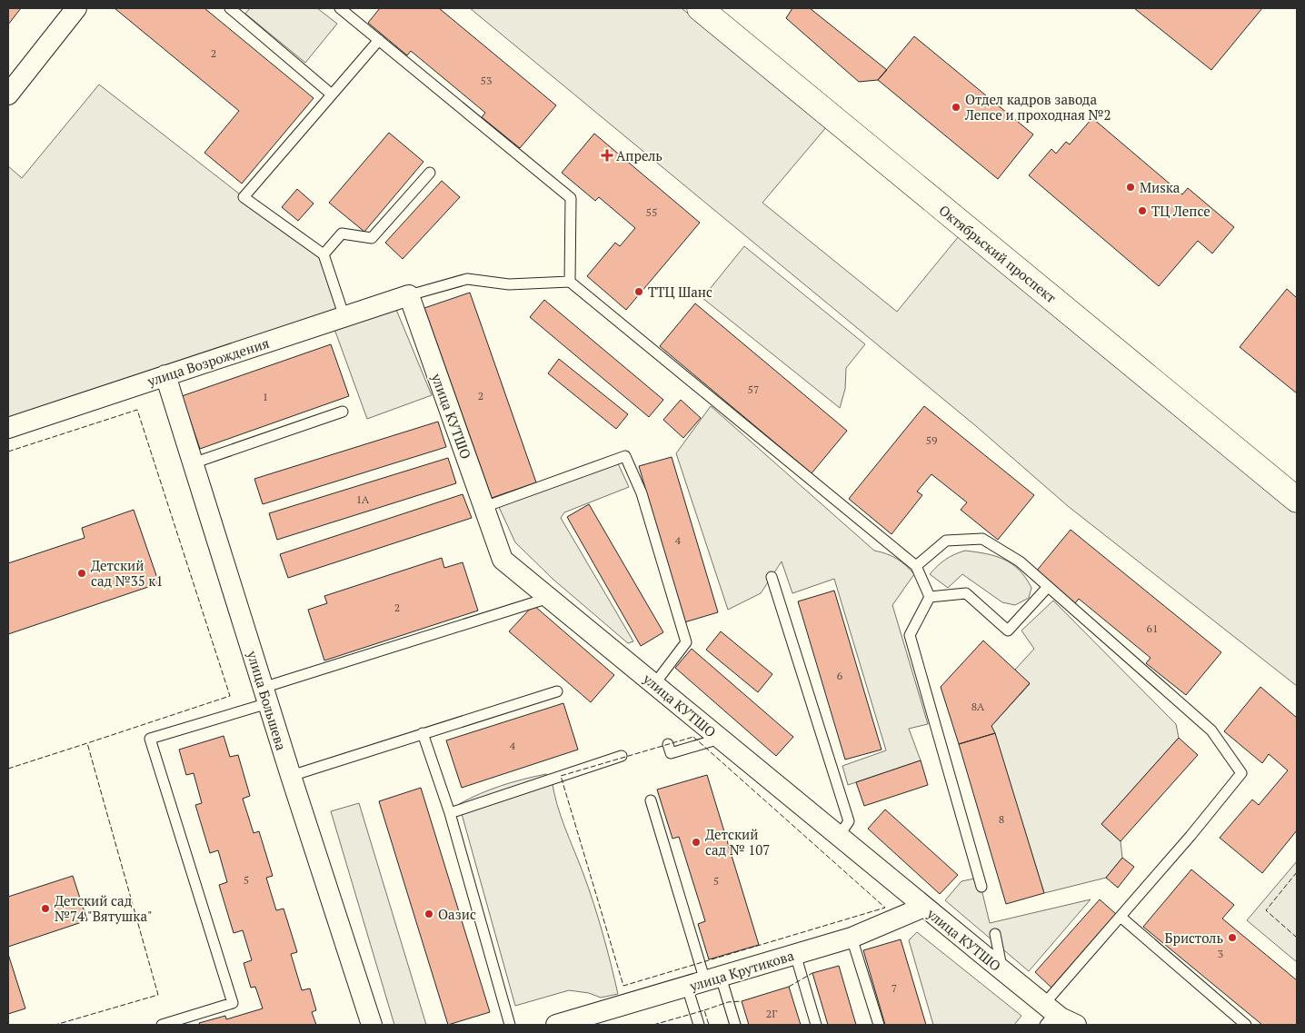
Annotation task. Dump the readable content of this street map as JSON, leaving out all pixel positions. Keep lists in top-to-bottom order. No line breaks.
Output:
{"streets":{"main road":["Октябрьский проспект"],"street":["улица Возрождения","улица КУТШО","улица Большева","улица Крутикова"]},"crossings":[["улица Возрождения","улица КУТШО"],["улица Возрождения","улица Большева"],["улица КУТШО","улица Крутикова"]],"places":{"other":["Отдел кадров завода Лепсе и проходная №2","Миsка","ТЦ Лепсе","ТТЦ Шанс","Детский сад №35 к1","Детский сад № 107","Детский сад №74 \"Вятушка\"","Оазис","Бристоль"],"health":["Апрель"]},"house_numbers":["2","53","55","57","2","1","59","1А","4","2","61","6","8А","4","8","5","5","3","7","2Г"]}
